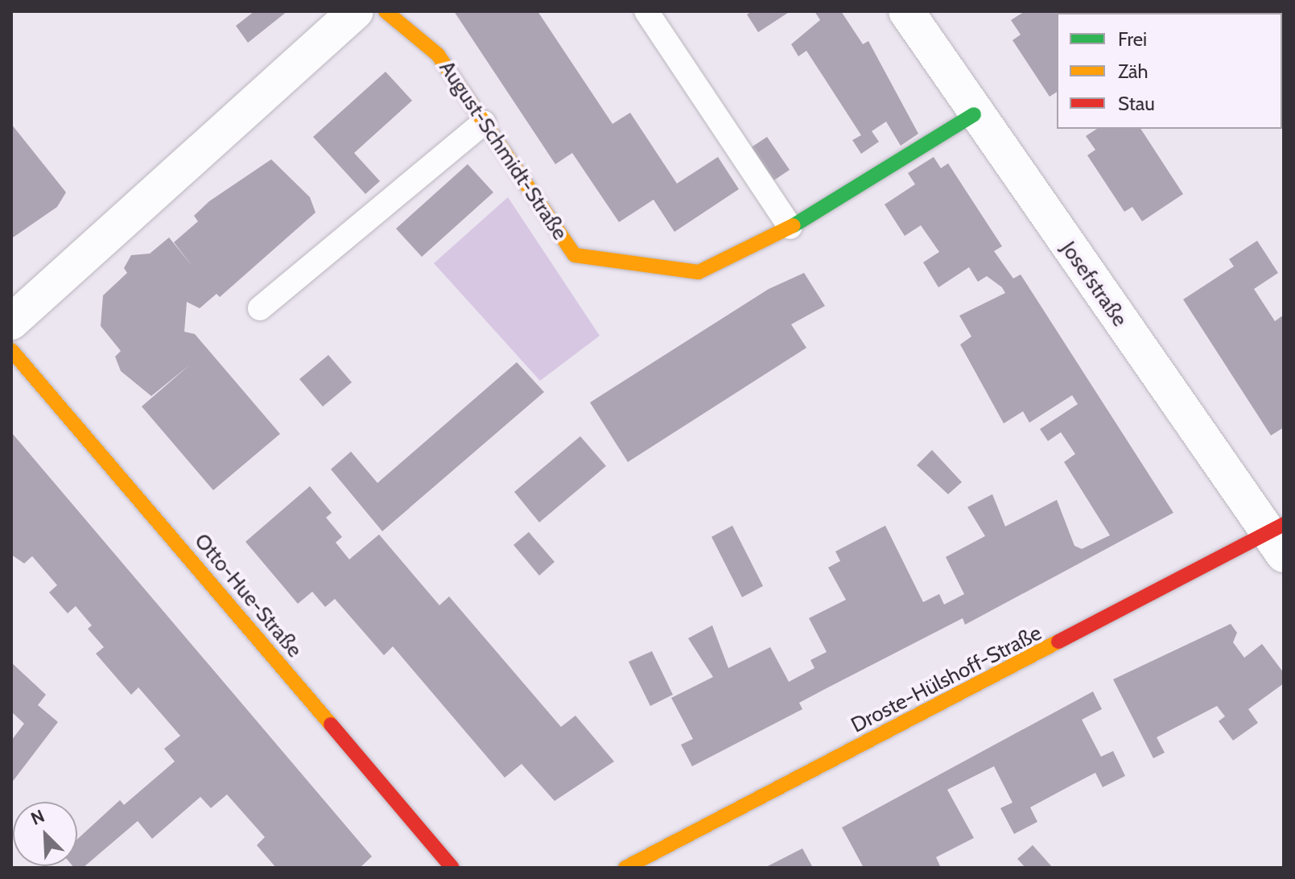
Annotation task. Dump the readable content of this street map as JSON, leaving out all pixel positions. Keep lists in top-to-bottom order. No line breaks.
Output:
{"streets":{"street":["August-Schmidt-Straße","Josefstraße","Otto-Hue-Straße","Droste-Hülshoff-Straße"]},"crossings":[["August-Schmidt-Straße","Josefstraße"],["Josefstraße","Droste-Hülshoff-Straße"]],"legend":["Frei","Zäh","Stau"],"north":"top left"}
